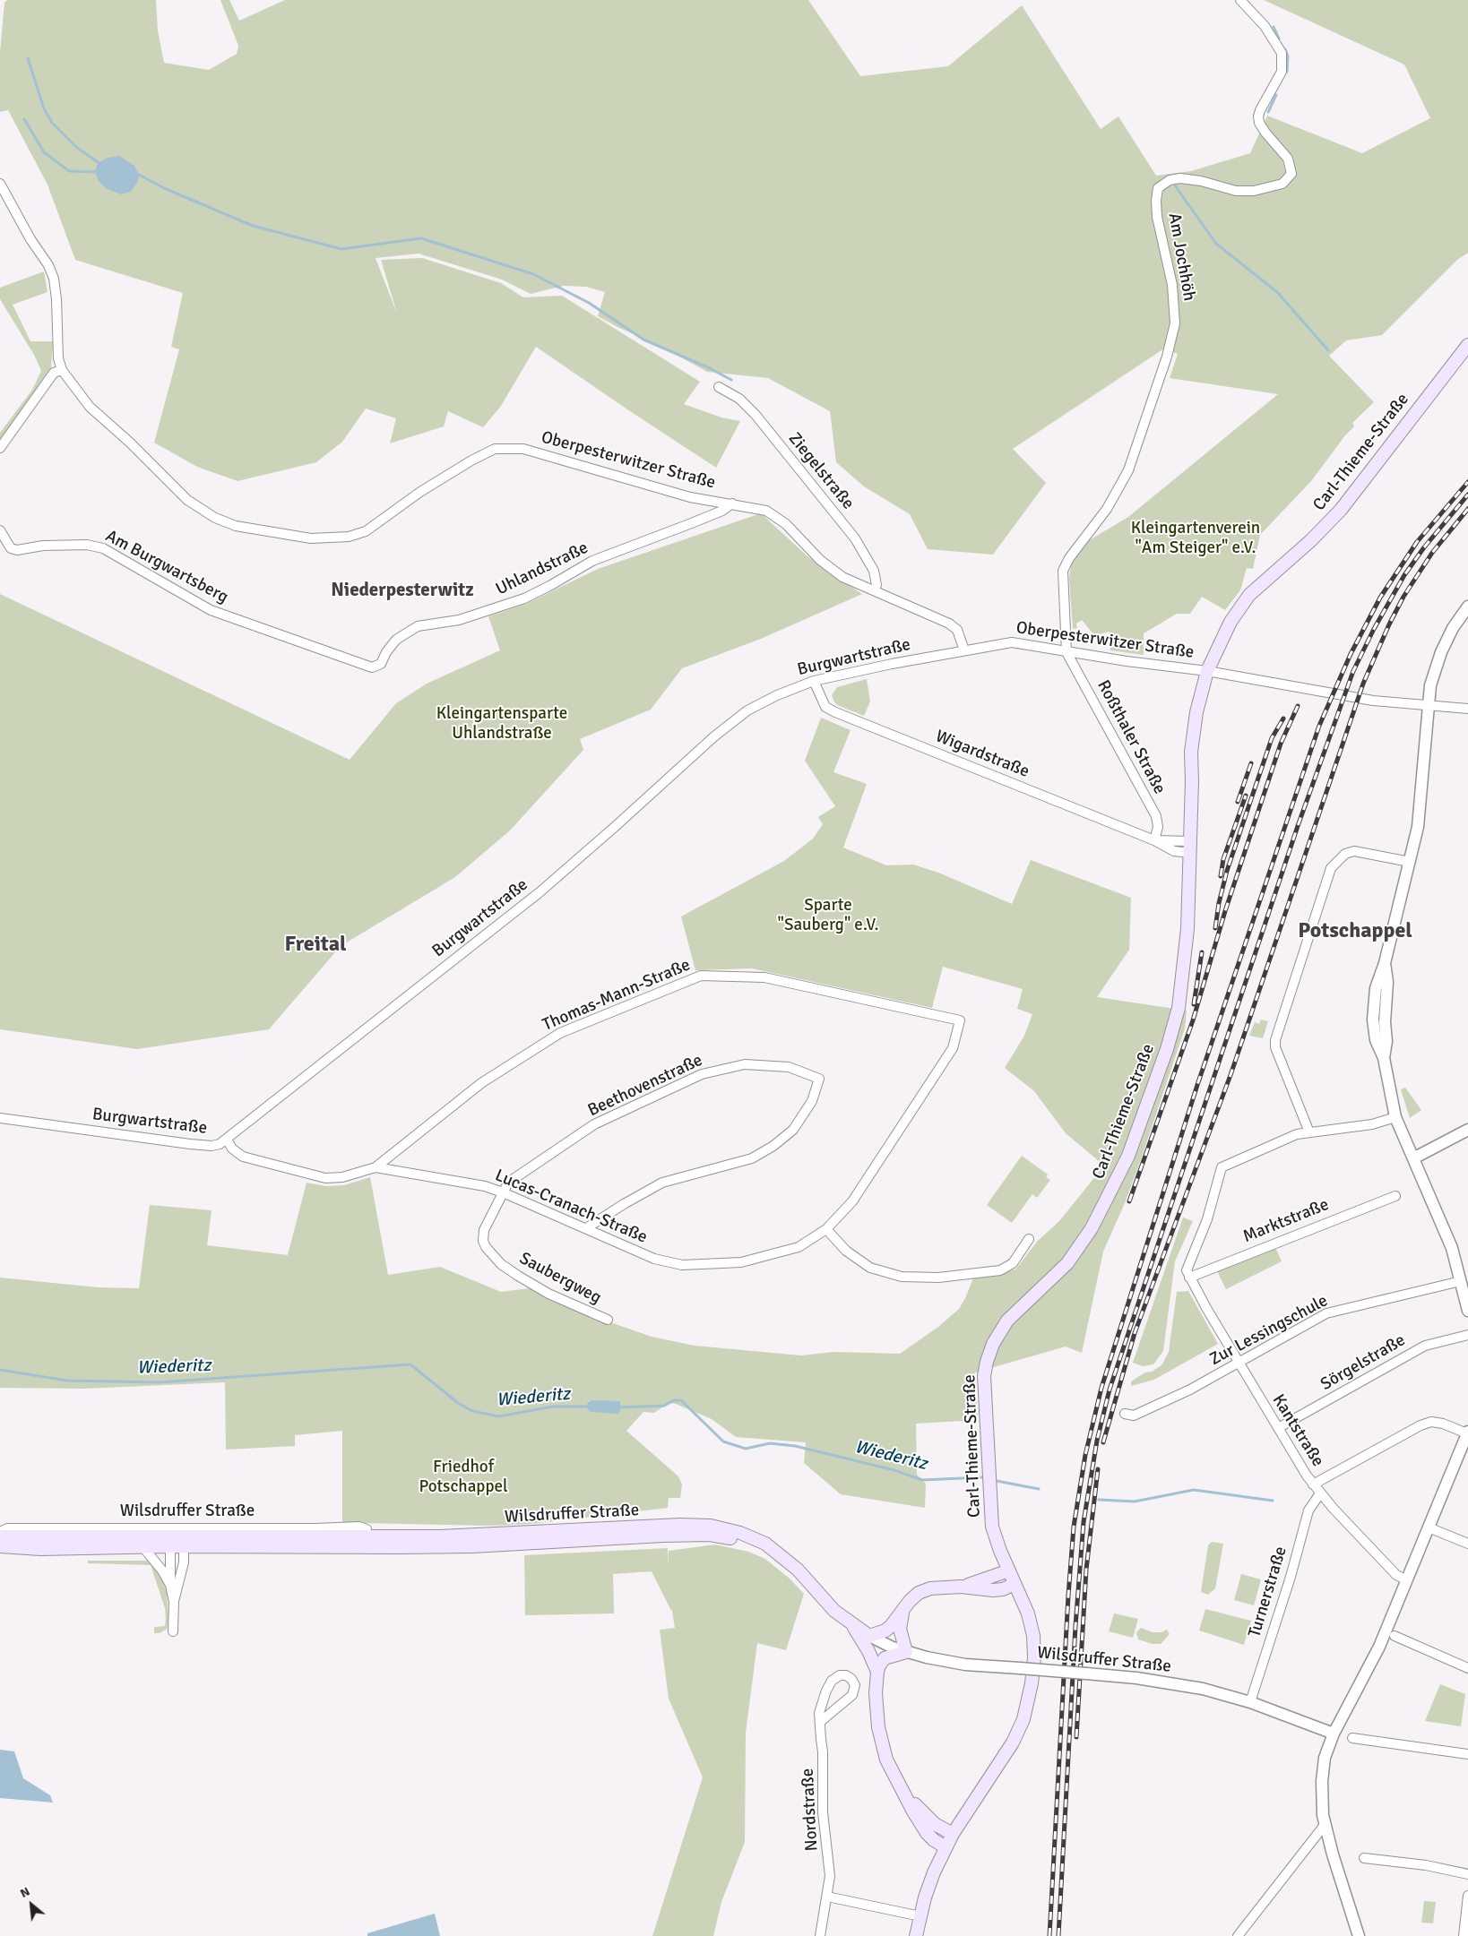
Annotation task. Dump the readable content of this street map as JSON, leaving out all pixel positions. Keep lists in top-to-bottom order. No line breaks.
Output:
{"streets":{"main road":["Carl-Thieme-Straße","Wilsdruffer Straße"],"street":["Am Jochhöh","Oberpesterwitzer Straße","Ziegelstraße","Am Burgwartsberg","Uhlandstraße","Burgwartstraße","Roßthaler Straße","Wigardstraße","Thomas-Mann-Straße","Beethovenstraße","Lucas-Cranach-Straße","Marktstraße","Saubergweg","Zur Lessingschule","Sörgelstraße","Kantstraße","Turnerstraße","Nordstraße"]},"crossings":[["Am Jochhöh","Oberpesterwitzer Straße"],["Am Jochhöh","Roßthaler Straße"],["Carl-Thieme-Straße","Oberpesterwitzer Straße"],["Carl-Thieme-Straße","Wigardstraße"],["Carl-Thieme-Straße","Wilsdruffer Straße"],["Oberpesterwitzer Straße","Ziegelstraße"],["Oberpesterwitzer Straße","Uhlandstraße"],["Oberpesterwitzer Straße","Burgwartstraße"],["Oberpesterwitzer Straße","Roßthaler Straße"],["Am Burgwartsberg","Uhlandstraße"],["Burgwartstraße","Wigardstraße"],["Burgwartstraße","Lucas-Cranach-Straße"],["Roßthaler Straße","Wigardstraße"],["Thomas-Mann-Straße","Lucas-Cranach-Straße"],["Beethovenstraße","Lucas-Cranach-Straße"],["Beethovenstraße","Saubergweg"],["Lucas-Cranach-Straße","Saubergweg"],["Marktstraße","Kantstraße"],["Zur Lessingschule","Kantstraße"],["Sörgelstraße","Kantstraße"],["Kantstraße","Turnerstraße"],["Wilsdruffer Straße","Turnerstraße"]],"districts":["Niederpesterwitz","Potschappel","Freital"],"water":["Wiederitz"],"parks":["Kleingartenverein \"Am Steiger\" e.V.","Kleingartensparte Uhlandstraße","Sparte \"Sauberg\" e.V.","Friedhof Potschappel"],"north":"top left"}
